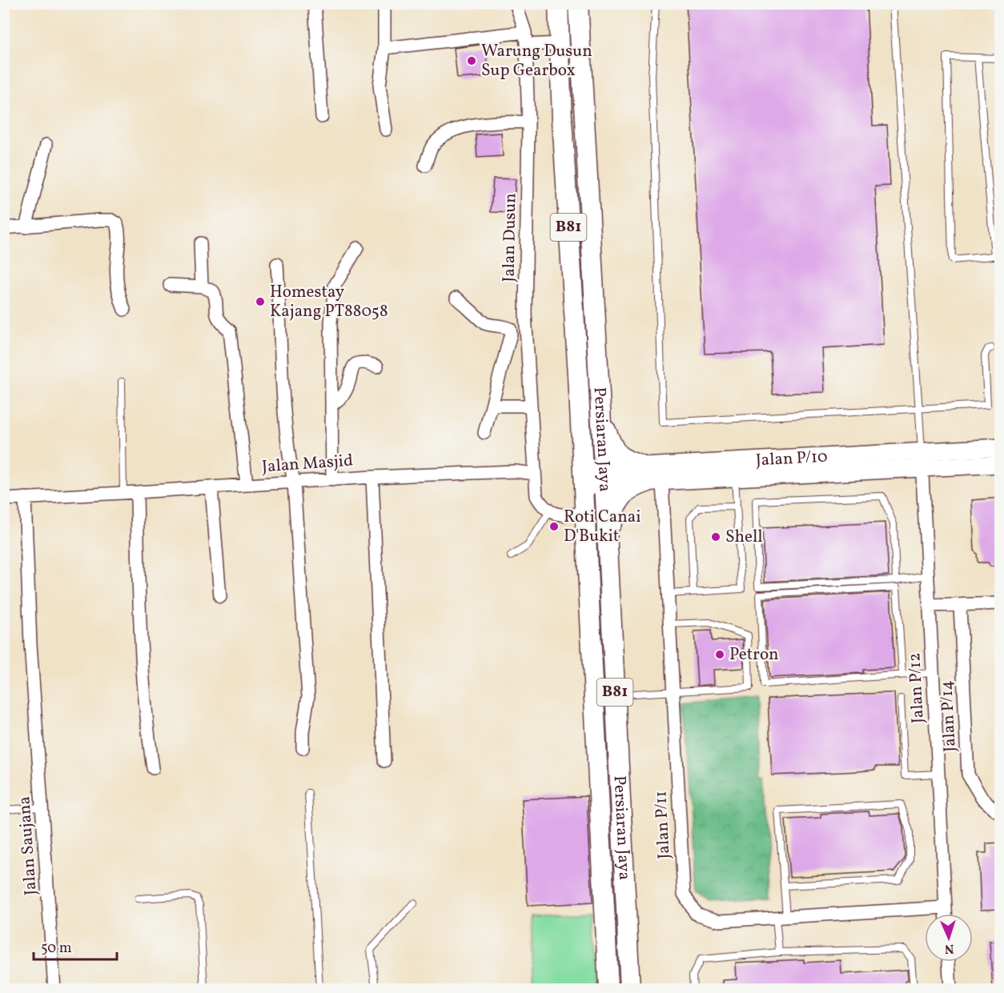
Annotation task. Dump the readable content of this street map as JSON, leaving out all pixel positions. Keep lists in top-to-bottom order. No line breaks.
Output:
{"streets":{"main road":["B81","Persiaran Jaya"],"street":["Jalan Dusun","Jalan P/10","Jalan Masjid","Jalan P/12","Jalan P/14","Jalan P/11","Jalan Saujana"]},"crossings":[["Jalan Dusun","Jalan Masjid"],["Persiaran Jaya","Jalan P/10"],["Jalan P/10","Jalan P/12"],["Jalan P/10","Jalan P/11"],["Jalan Masjid","Jalan Saujana"],["Jalan P/12","Jalan P/11"]],"places":["Warung Dusun Sup Gearbox","Homestay Kajang PT88058","Roti Canai D'Bukit","Shell","Petron"],"scale_bar":"50 m","north":"bottom"}
